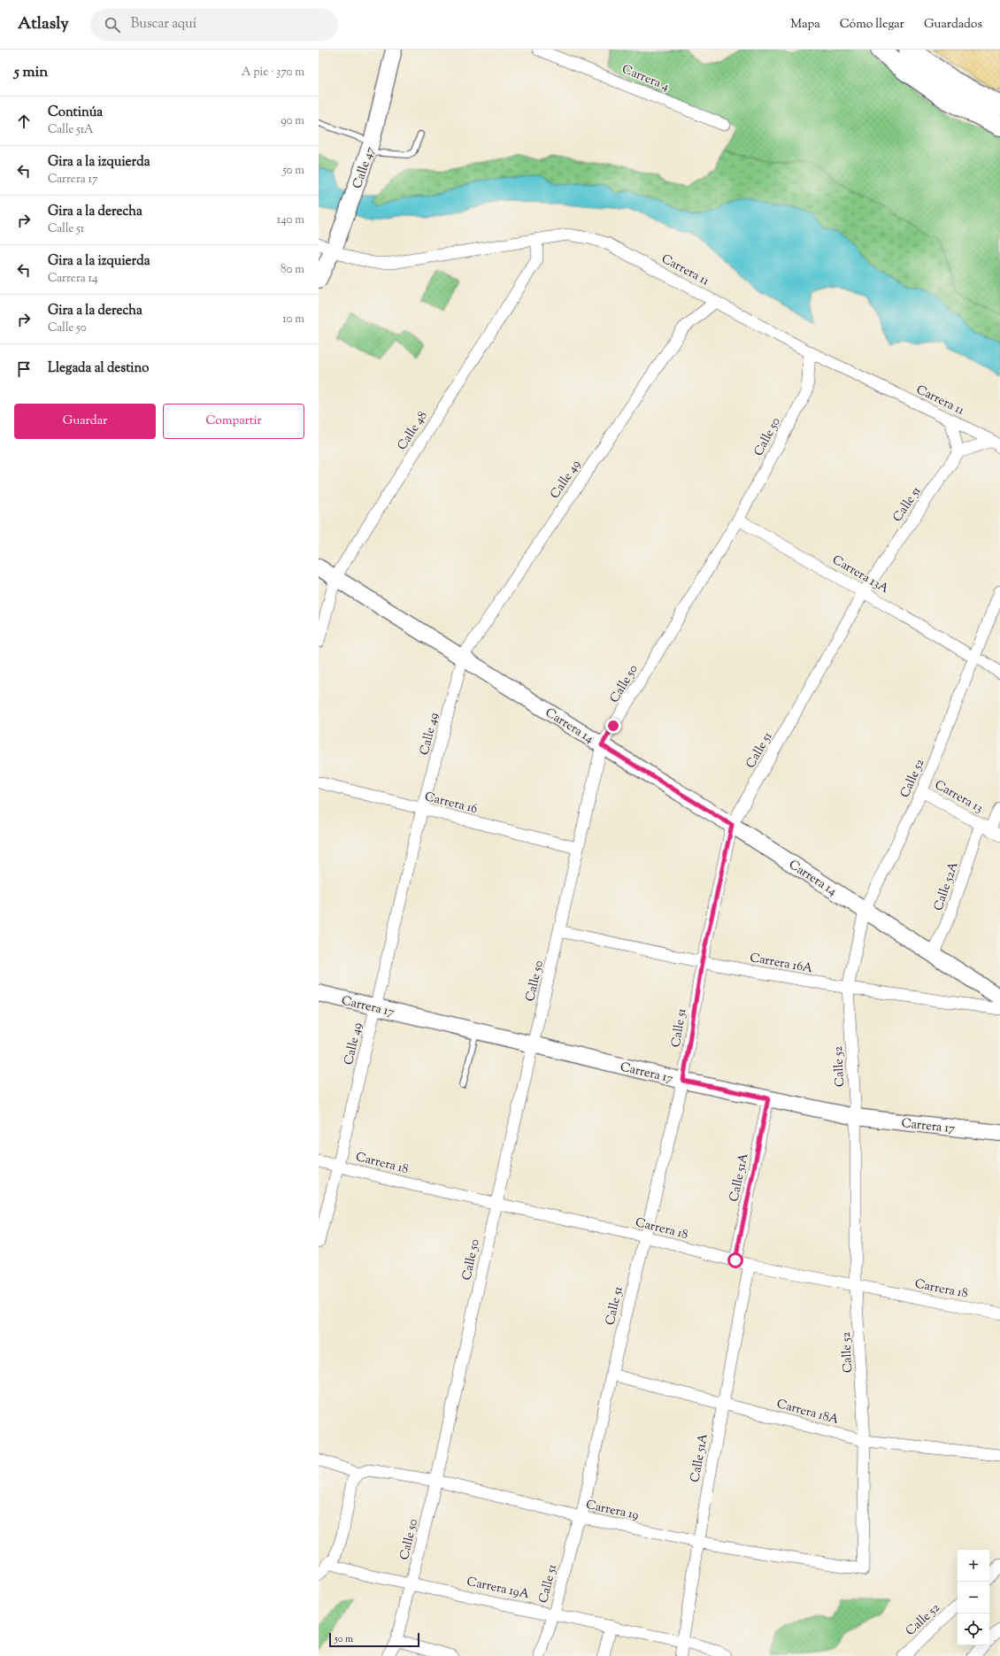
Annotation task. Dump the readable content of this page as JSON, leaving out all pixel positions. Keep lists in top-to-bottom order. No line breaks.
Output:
{"streets":{"main road":["Calle 47","Carrera 14","Carrera 17"],"street":["Carrera 4","Carrera 11","Calle 48","Calle 50","Calle 49","Calle 51","Carrera 13A","Calle 52","Carrera 13","Carrera 16","Calle 52A","Carrera 16A","Carrera 18","Calle 51A","Carrera 18A","Carrera 19","Carrera 19A"]},"crossings":[["Calle 47","Carrera 11"],["Carrera 11","Calle 48"],["Carrera 11","Calle 50"],["Carrera 11","Calle 49"],["Calle 48","Carrera 14"],["Calle 50","Carrera 13A"],["Calle 50","Carrera 14"],["Calle 50","Carrera 16"],["Calle 50","Carrera 16A"],["Calle 50","Carrera 17"],["Calle 50","Carrera 18"],["Calle 50","Carrera 19"],["Calle 50","Carrera 19A"],["Calle 49","Carrera 14"],["Calle 49","Carrera 16"],["Calle 49","Carrera 17"],["Calle 49","Carrera 18"],["Calle 51","Carrera 13A"],["Calle 51","Carrera 14"],["Calle 51","Carrera 16A"],["Calle 51","Carrera 17"],["Calle 51","Carrera 18"],["Calle 51","Carrera 18A"],["Calle 51","Carrera 19"],["Calle 51","Carrera 19A"],["Carrera 14","Calle 52"],["Carrera 14","Calle 52A"],["Calle 52","Carrera 13"],["Calle 52","Carrera 16A"],["Calle 52","Carrera 17"],["Calle 52","Carrera 18"],["Calle 52","Carrera 18A"],["Calle 52","Carrera 19"],["Carrera 13","Calle 52A"],["Carrera 17","Calle 51A"],["Carrera 18","Calle 51A"],["Calle 51A","Carrera 18A"],["Calle 51A","Carrera 19"],["Calle 51A","Carrera 19A"]],"scale_bar":"50 m","page":{"header":"Atlasly","search":"Buscar aquí","nav":["Mapa","Cómo llegar","Guardados"],"heading":["5 min","A pie · 370 m"],"list":[["Continúa","Calle 51A","90 m"],["Gira a la izquierda","Carrera 17","50 m"],["Gira a la derecha","Calle 51","140 m"],["Gira a la izquierda","Carrera 14","80 m"],["Gira a la derecha","Calle 50","10 m"],"Llegada al destino"],"buttons":["Guardar","Compartir"],"map_buttons":["+","−"],"scale":"50 m"}}
